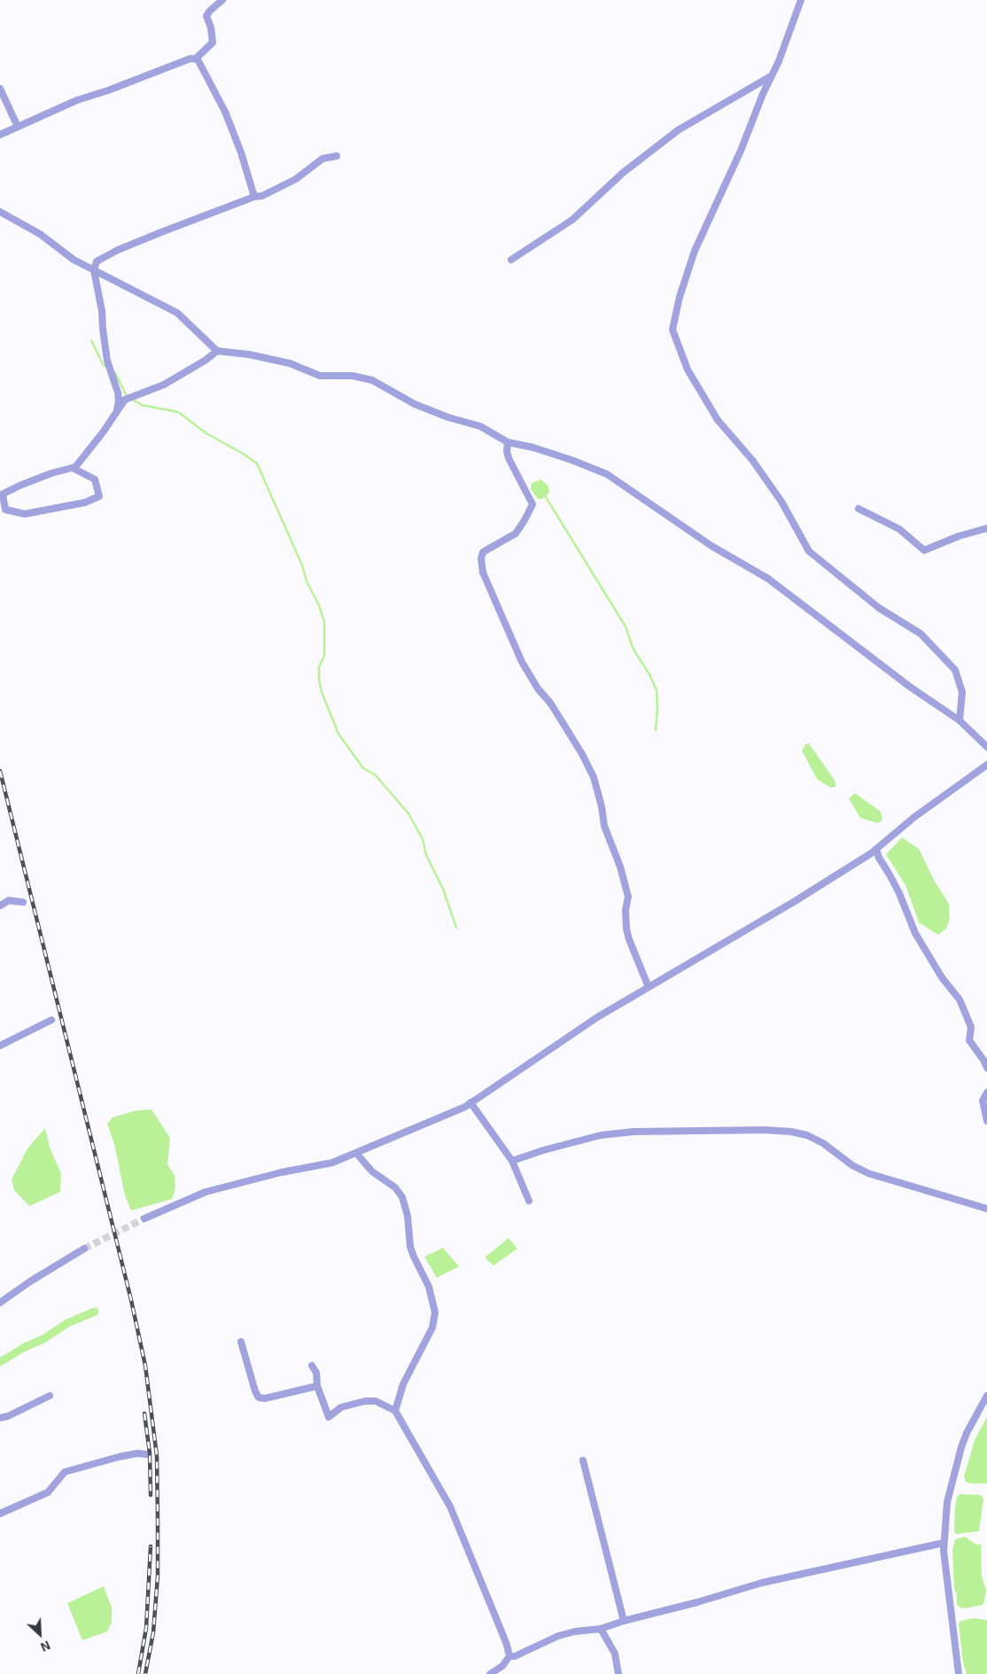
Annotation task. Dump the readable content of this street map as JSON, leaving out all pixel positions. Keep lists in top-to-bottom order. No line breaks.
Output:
{"north":"bottom right"}
